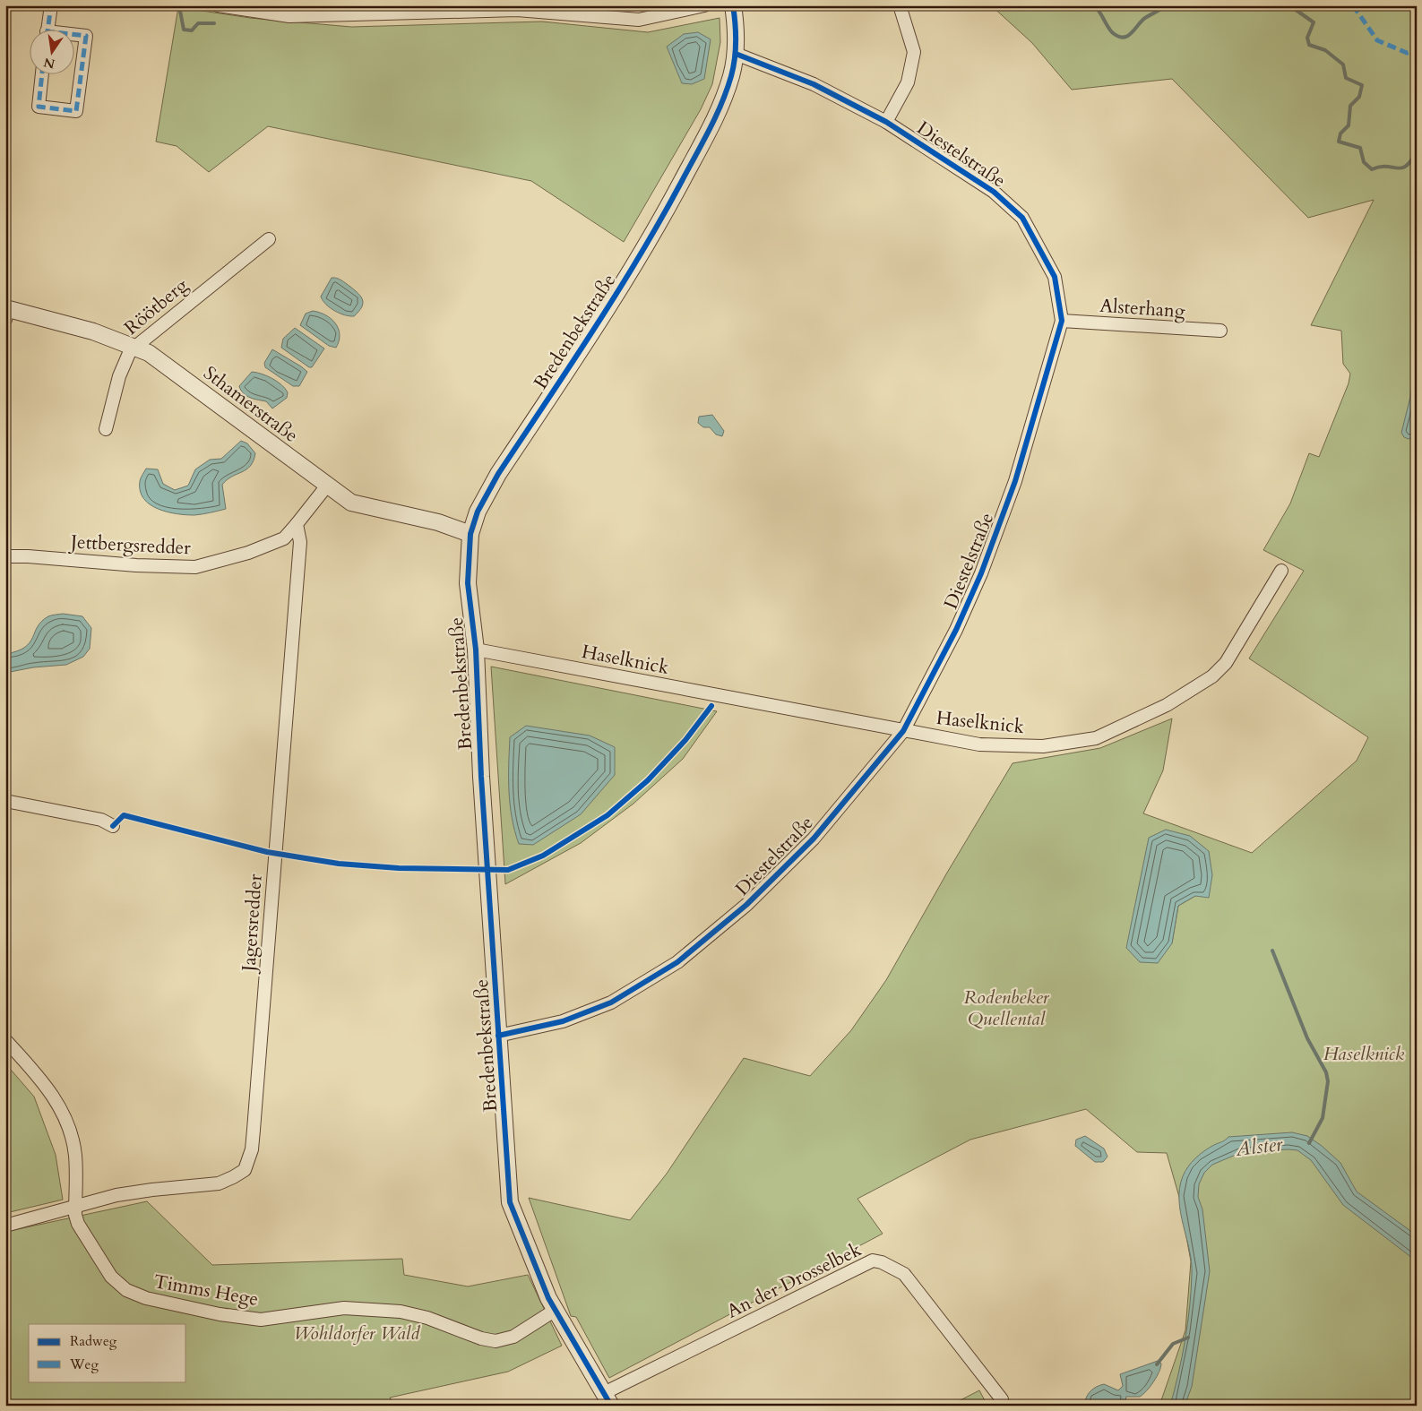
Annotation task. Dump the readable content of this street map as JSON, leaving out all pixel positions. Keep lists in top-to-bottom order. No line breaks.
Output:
{"streets":{"street":["Diestelstraße","Röötberg","Alsterhang","Bredenbekstraße","Sthamerstraße","Jettbergsredder","Haselknick","Jagersredder","An der Drosselbek","Timms Hege"]},"crossings":[["Diestelstraße","Alsterhang"],["Diestelstraße","Bredenbekstraße"],["Diestelstraße","Haselknick"],["Röötberg","Sthamerstraße"],["Bredenbekstraße","Sthamerstraße"],["Bredenbekstraße","Haselknick"],["Bredenbekstraße","An der Drosselbek"],["Bredenbekstraße","Timms Hege"],["Jettbergsredder","Jagersredder"],["Jagersredder","Timms Hege"]],"water":["Alster"],"parks":["Rodenbeker Quellental","Haselknick","Wohldorfer Wald"],"legend":["Radweg","Weg"],"north":"bottom"}
